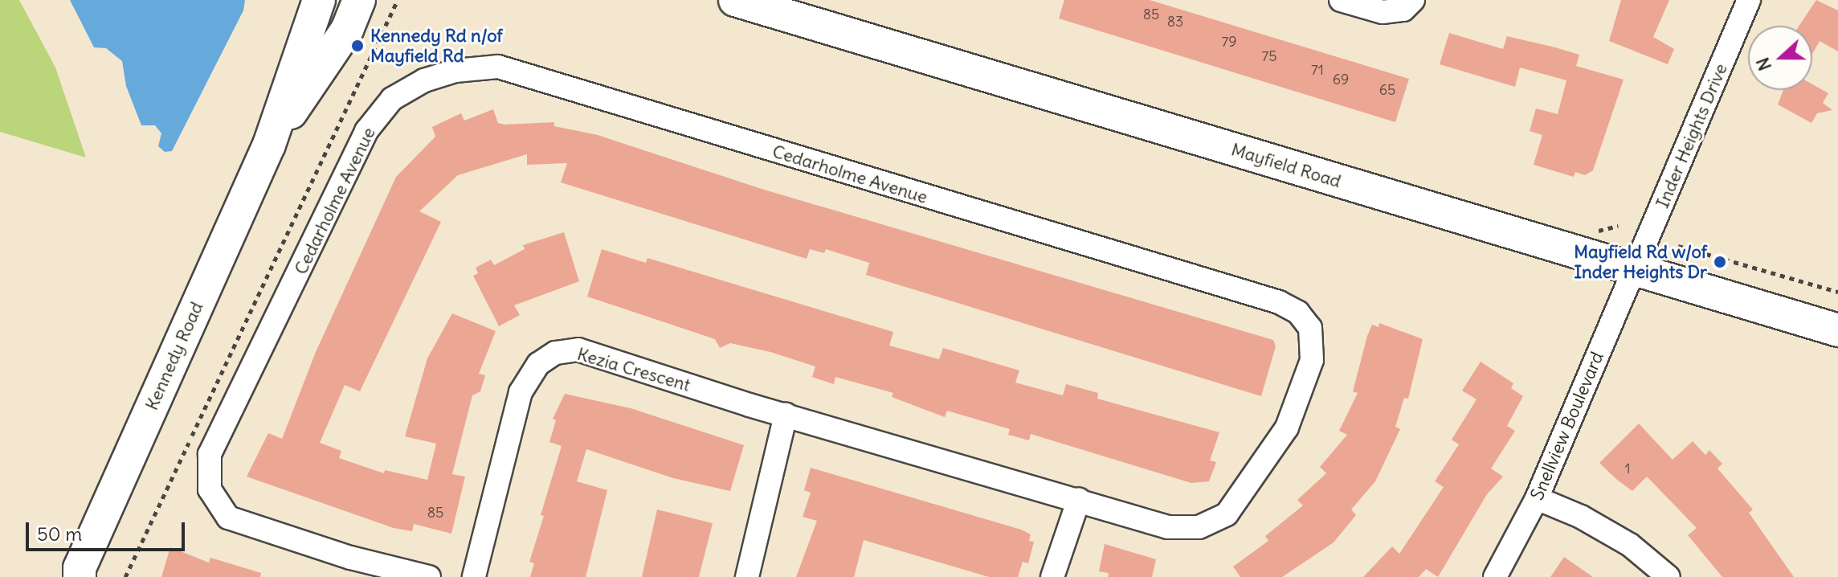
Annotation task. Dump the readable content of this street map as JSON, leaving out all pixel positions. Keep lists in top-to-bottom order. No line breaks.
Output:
{"streets":{"main road":["Mayfield Road","Kennedy Road"],"street":["Inder Heights Drive","Cedarholme Avenue","Kezia Crescent","Snellview Boulevard"]},"crossings":[["Inder Heights Drive","Mayfield Road"],["Inder Heights Drive","Snellview Boulevard"],["Mayfield Road","Snellview Boulevard"],["Cedarholme Avenue","Kezia Crescent"]],"places":["Kennedy Rd n/of Mayfield Rd","Mayfield Rd w/of Inder Heights Dr"],"house_numbers":["85","83","79","75","71","69","65","1","85"],"scale_bar":"50 m","north":"left"}
